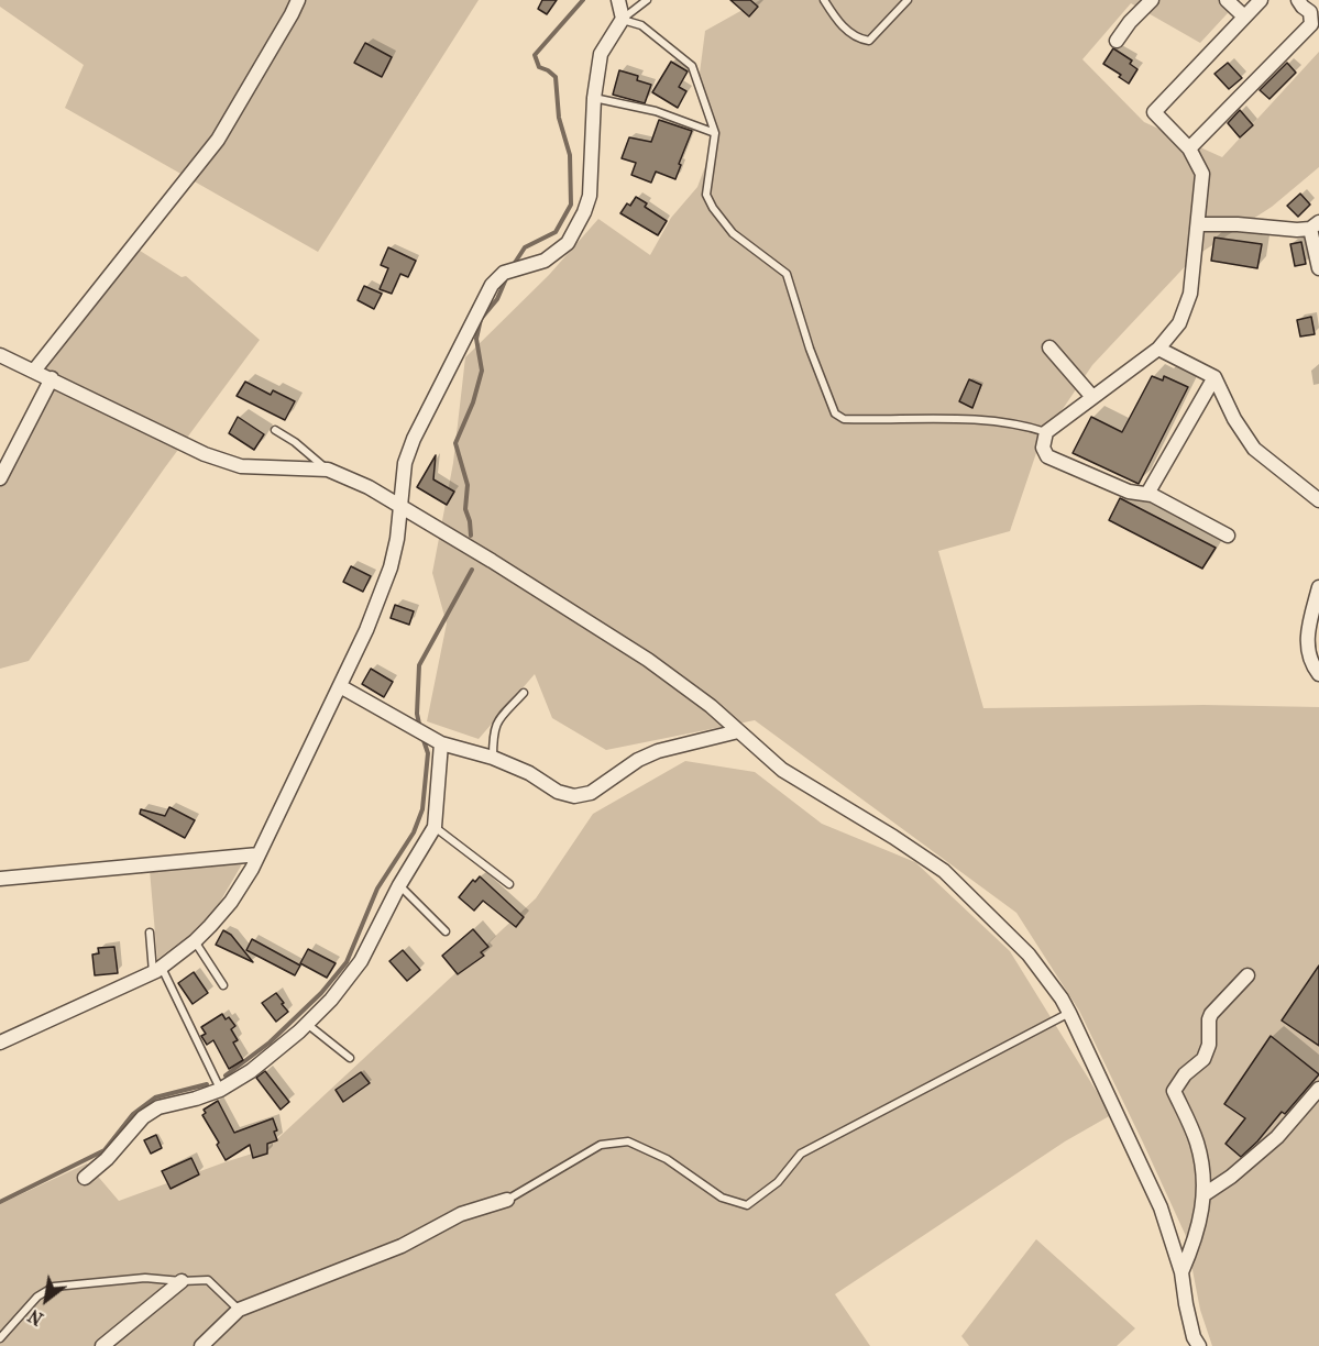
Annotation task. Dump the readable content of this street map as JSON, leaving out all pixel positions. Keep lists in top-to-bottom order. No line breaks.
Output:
{"north":"bottom left"}
